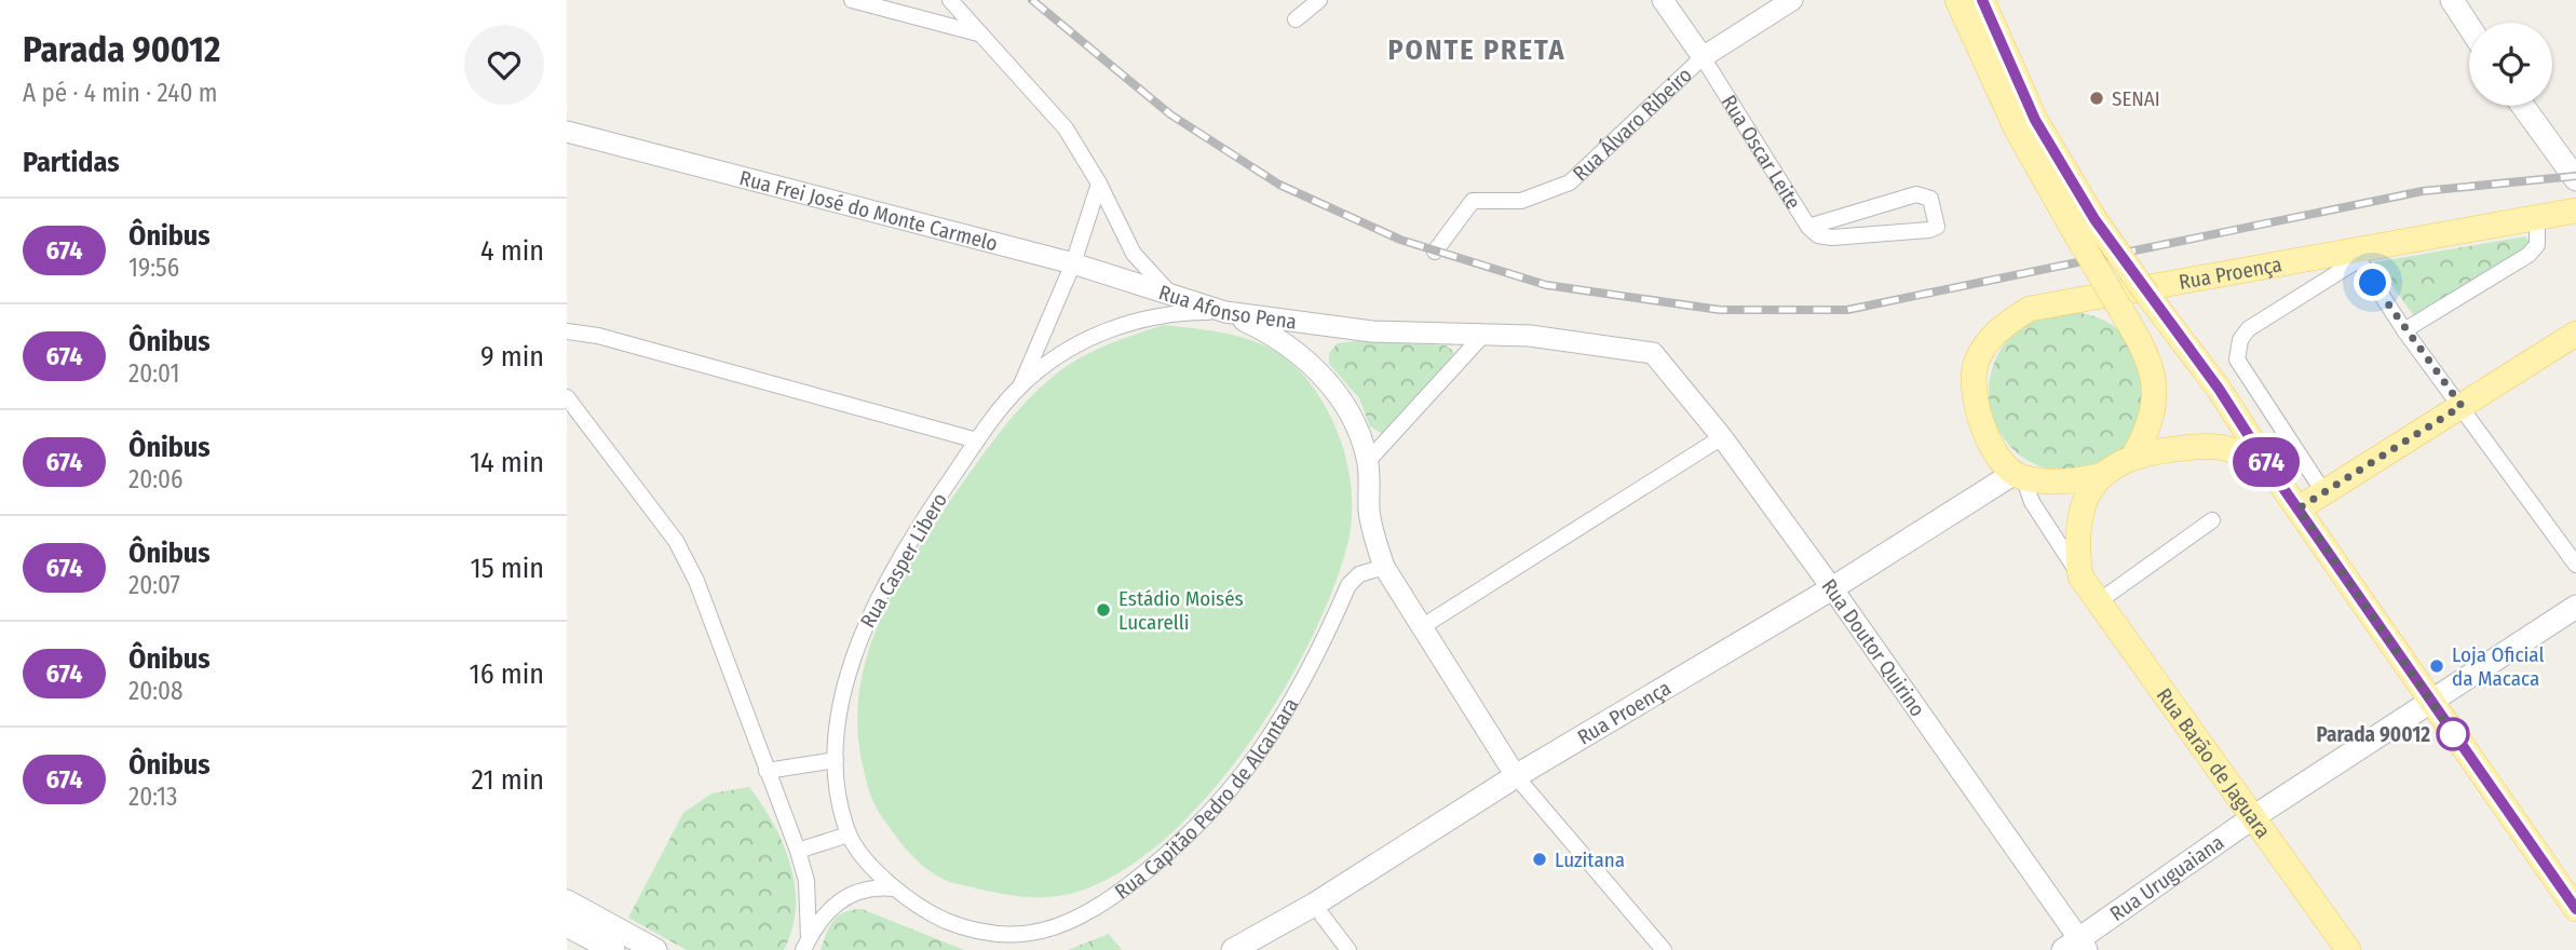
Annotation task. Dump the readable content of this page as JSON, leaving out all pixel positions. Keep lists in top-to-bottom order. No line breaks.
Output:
{"streets":{"main road":["Rua Proença","Rua Barão de Jaguara","Rua Uruguaiana"],"street":["Rua Álvaro Ribeiro","Rua Oscar Leite","Rua Frei José do Monte Carmelo","Rua Afonso Pena","Rua Casper Libero","Rua Doutor Quirino","Rua Capitão Pedro de Alcantara"]},"crossings":[["Rua Álvaro Ribeiro","Rua Oscar Leite"],["Rua Frei José do Monte Carmelo","Rua Afonso Pena"],["Rua Frei José do Monte Carmelo","Rua Casper Libero"],["Rua Proença","Rua Doutor Quirino"],["Rua Afonso Pena","Rua Casper Libero"],["Rua Afonso Pena","Rua Doutor Quirino"],["Rua Casper Libero","Rua Capitão Pedro de Alcantara"],["Rua Doutor Quirino","Rua Uruguaiana"],["Rua Barão de Jaguara","Rua Uruguaiana"]],"districts":["PONTE PRETA"],"places":["SENAI","Estádio Moisés Lucarelli","Loja Oficial da Macaca","Parada 90012","Luzitana"],"lines":["bus line 674"],"page":{"heading":[["Parada 90012","A pé · 4 min · 240 m"],"Partidas"],"on_map":"674","list":[{"mark":"674","name":"Ônibus","note":"19:56","value":"4 min"},{"mark":"674","name":"Ônibus","note":"20:01","value":"9 min"},{"mark":"674","name":"Ônibus","note":"20:06","value":"14 min"},{"mark":"674","name":"Ônibus","note":"20:07","value":"15 min"},{"mark":"674","name":"Ônibus","note":"20:08","value":"16 min"},{"mark":"674","name":"Ônibus","note":"20:13","value":"21 min"}]}}
